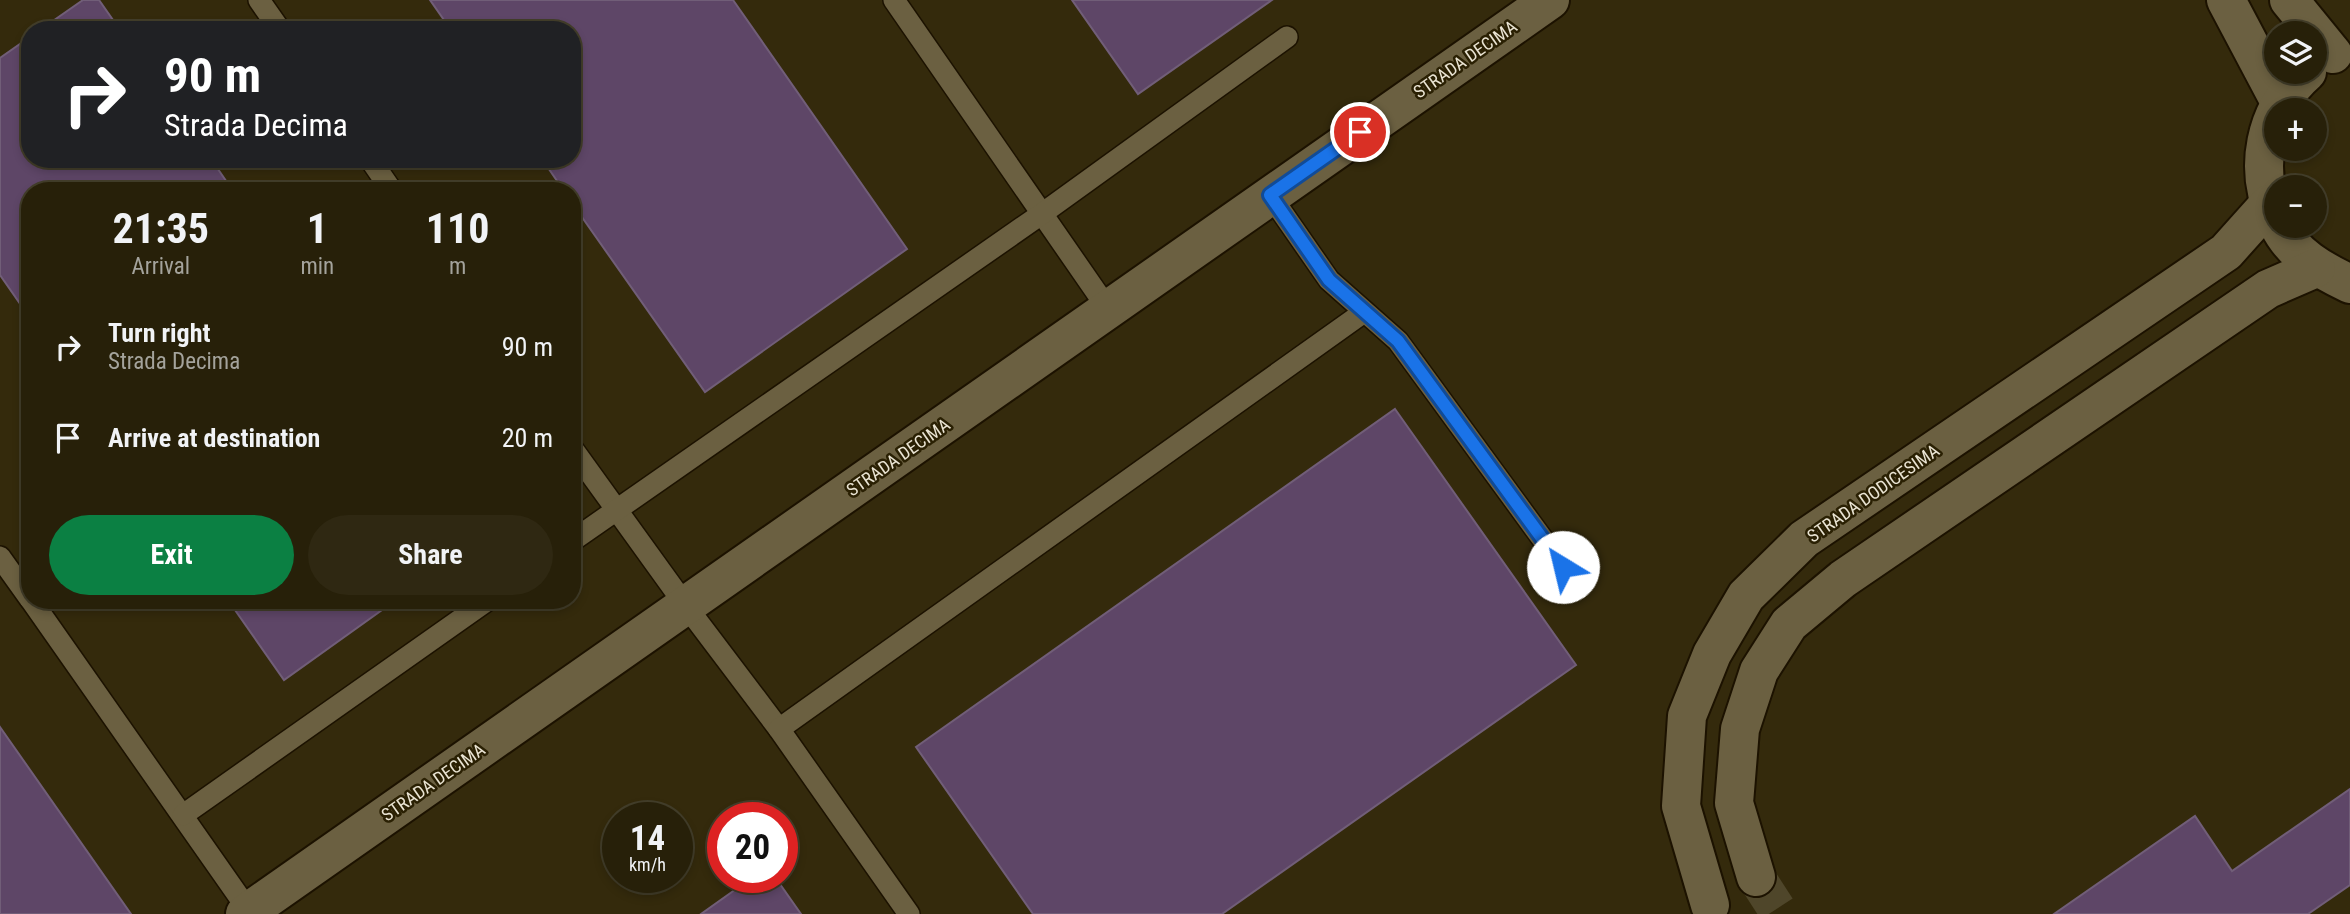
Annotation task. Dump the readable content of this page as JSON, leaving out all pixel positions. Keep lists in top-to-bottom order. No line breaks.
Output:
{"streets":{"street":["STRADA DECIMA","STRADA DODICESIMA"]},"page":{"map_buttons":["+","−"],"turn":["90 m","Strada Decima"],"eta":["21:35","Arrival","1","min","110","m"],"list":[{"name":"Turn right","note":"Strada Decima","value":"90 m"},{"name":"Arrive at destination","value":"20 m"}],"buttons":["Exit","Share"],"speed":"14 km/h","limit":"20"}}
